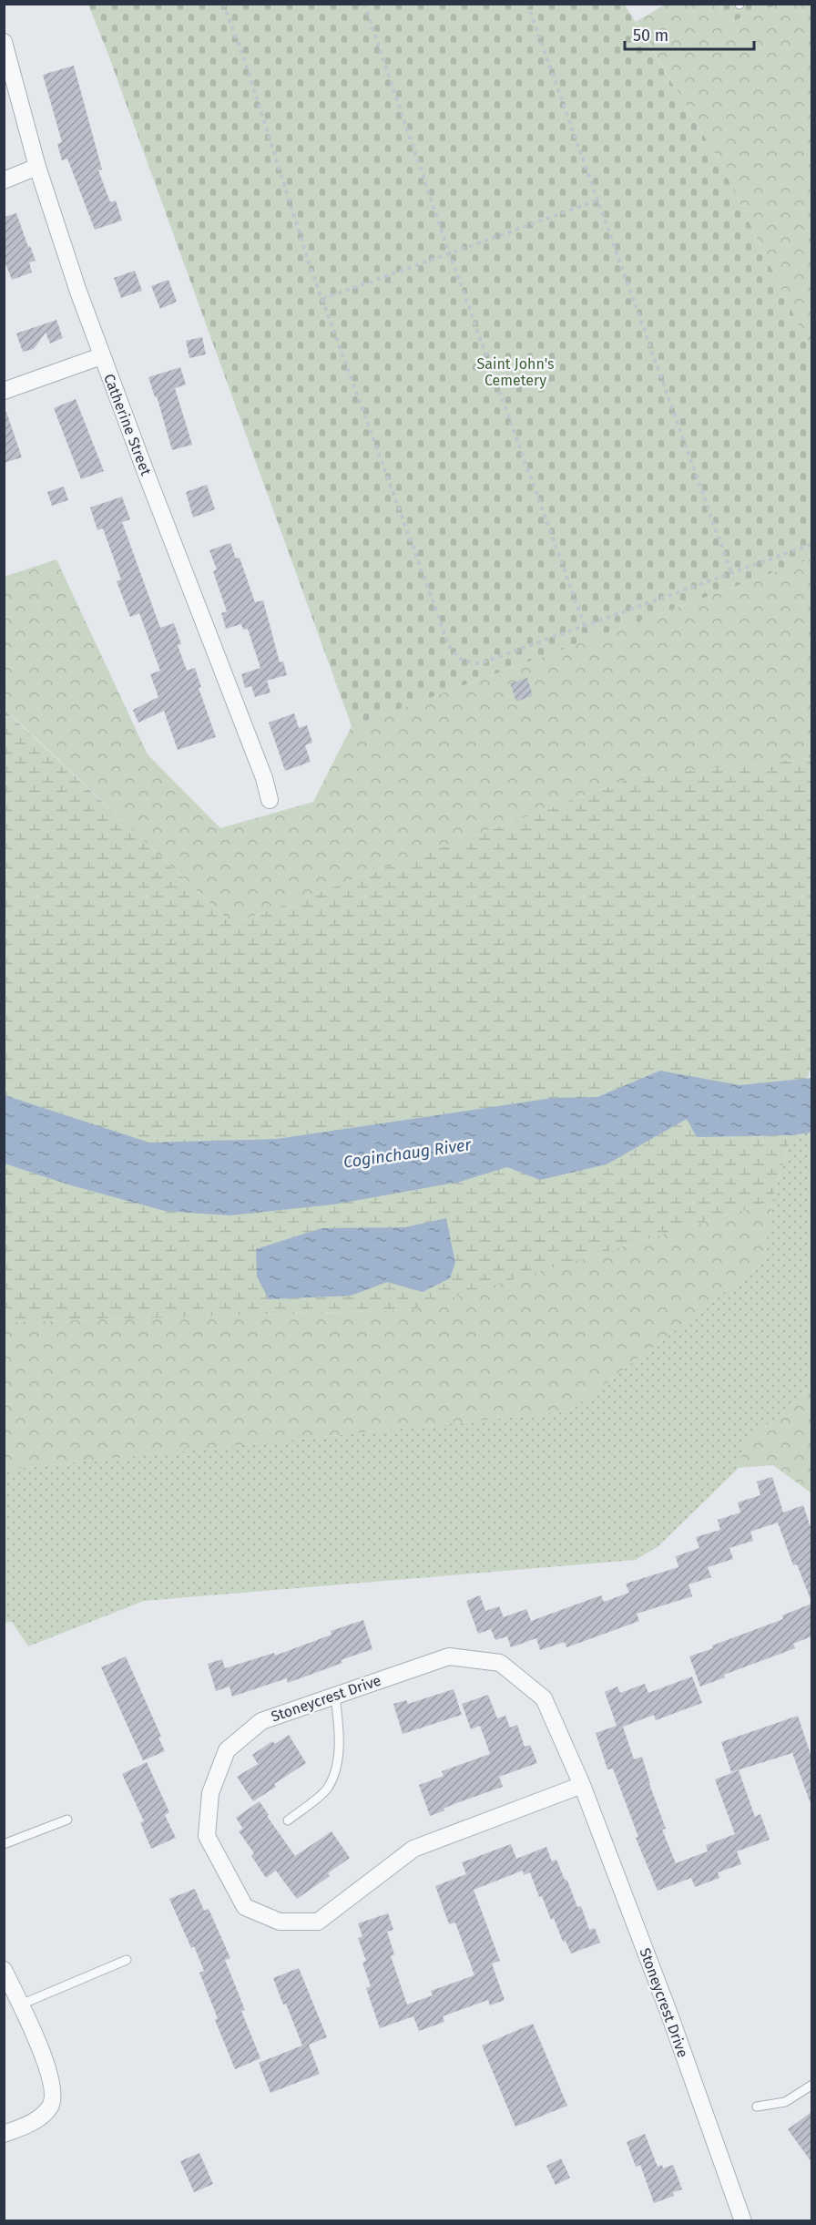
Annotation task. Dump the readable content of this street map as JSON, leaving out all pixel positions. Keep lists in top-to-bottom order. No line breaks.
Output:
{"streets":{"street":["Catherine Street","Stoneycrest Drive"]},"water":["Coginchaug River"],"parks":["Saint John's Cemetery"],"scale_bar":"50 m"}
